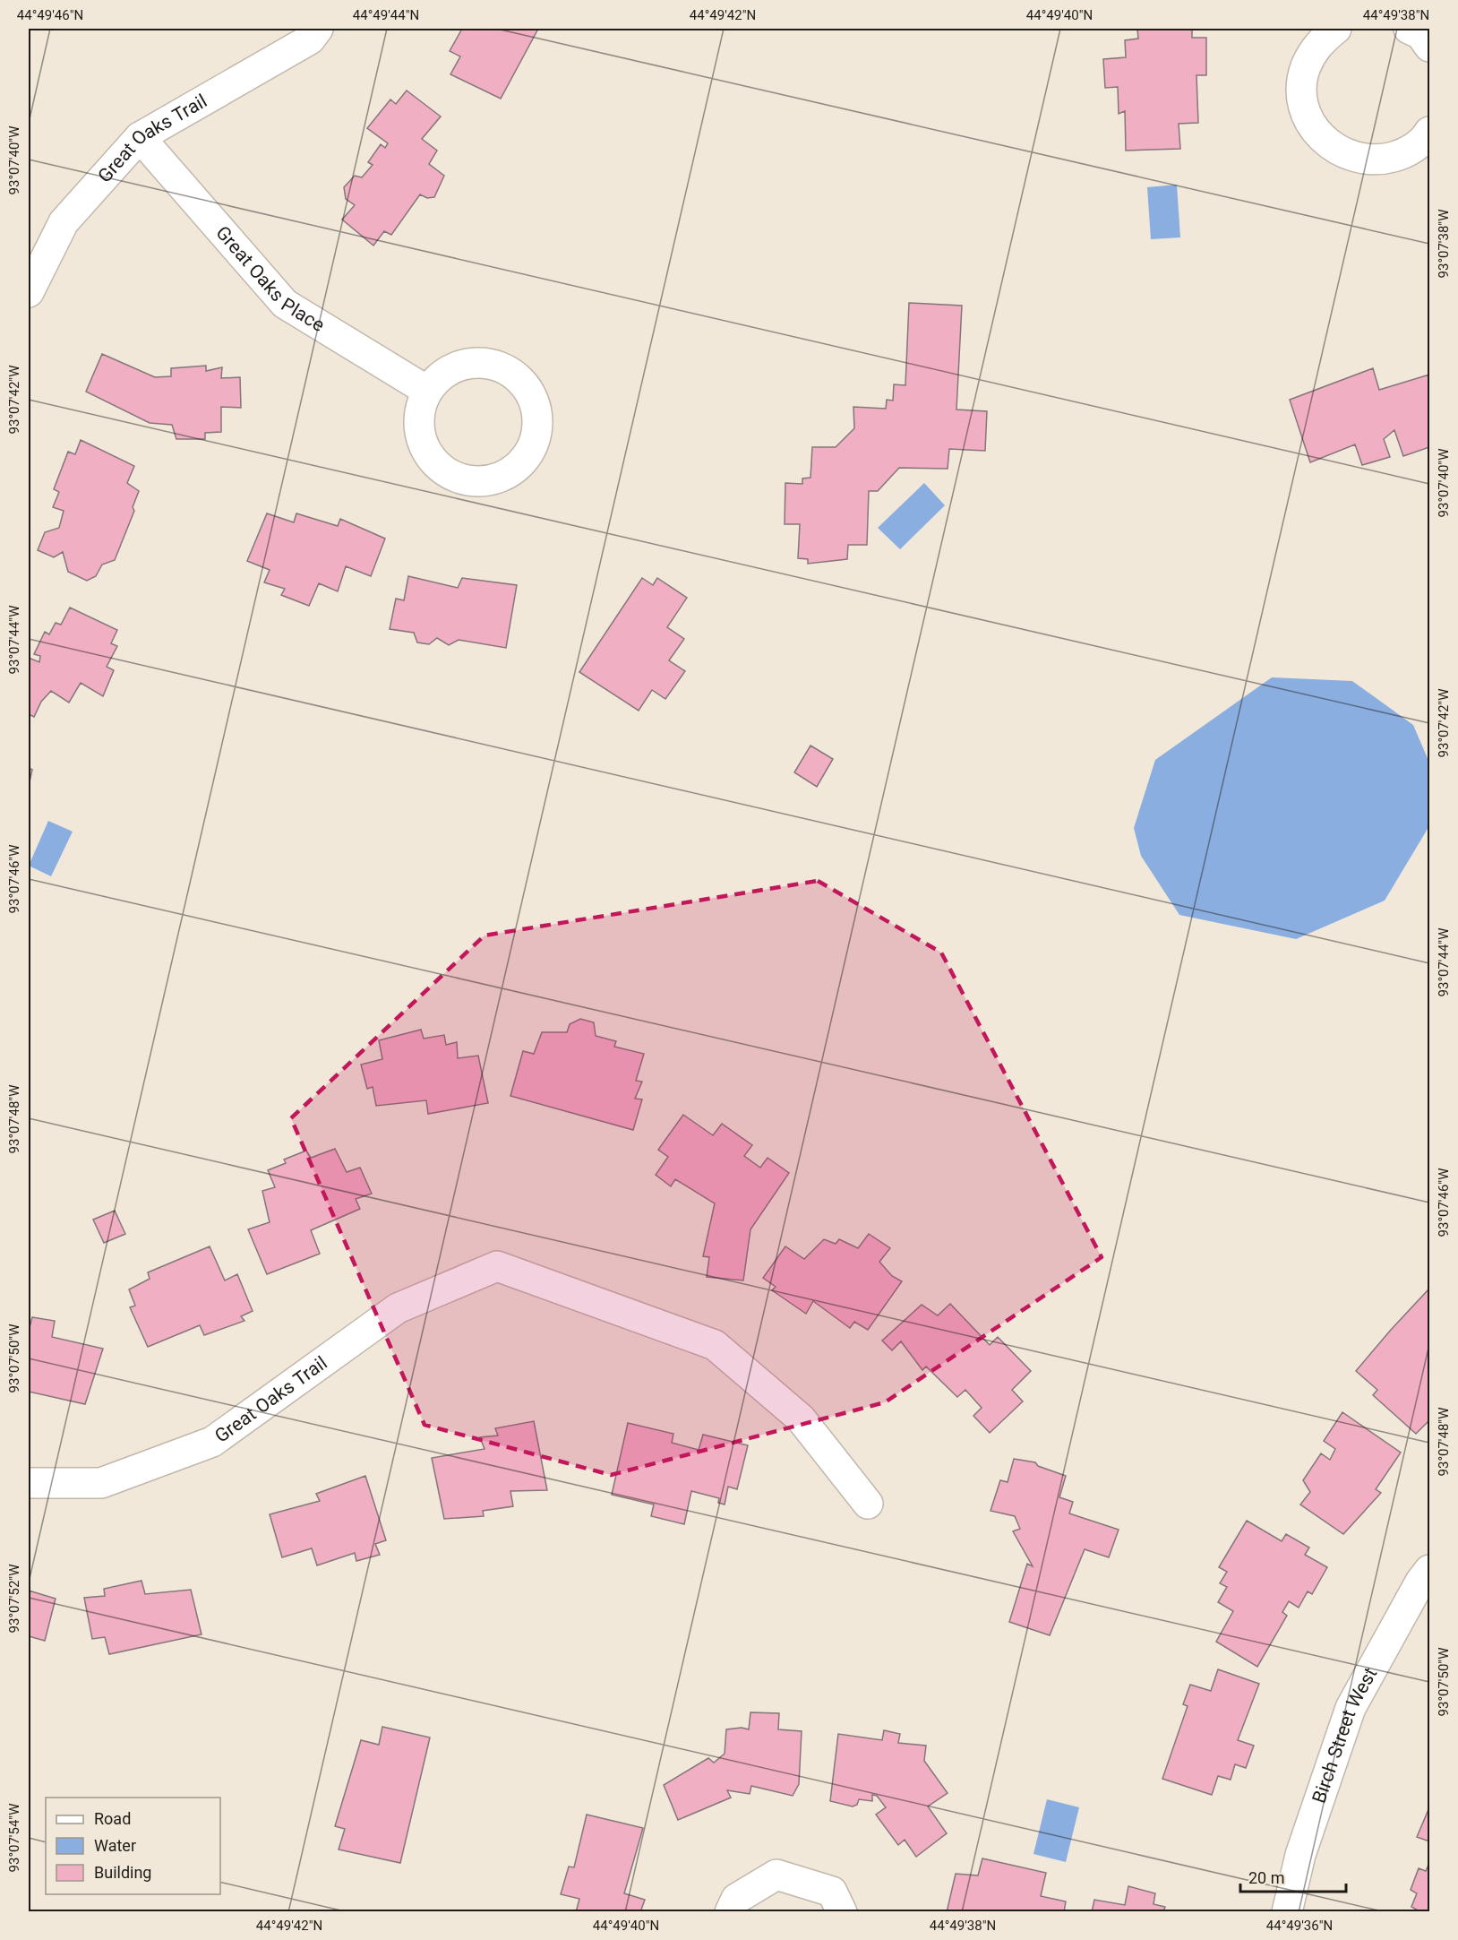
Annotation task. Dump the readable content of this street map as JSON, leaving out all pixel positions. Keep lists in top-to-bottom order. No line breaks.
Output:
{"streets":{"street":["Great Oaks Trail","Great Oaks Place","Birch Street West"]},"crossings":[["Great Oaks Trail","Great Oaks Place"]],"legend":["Road","Water","Building"],"scale_bar":"20 m","coordinates":["44°49'46\"N","44°49'44\"N","44°49'42\"N","44°49'40\"N","44°49'38\"N","93°07'40\"W","93°07'38\"W","93°07'42\"W","93°07'44\"W","93°07'46\"W","93°07'48\"W","93°07'50\"W","93°07'52\"W","93°07'54\"W","44°49'36\"N"]}
